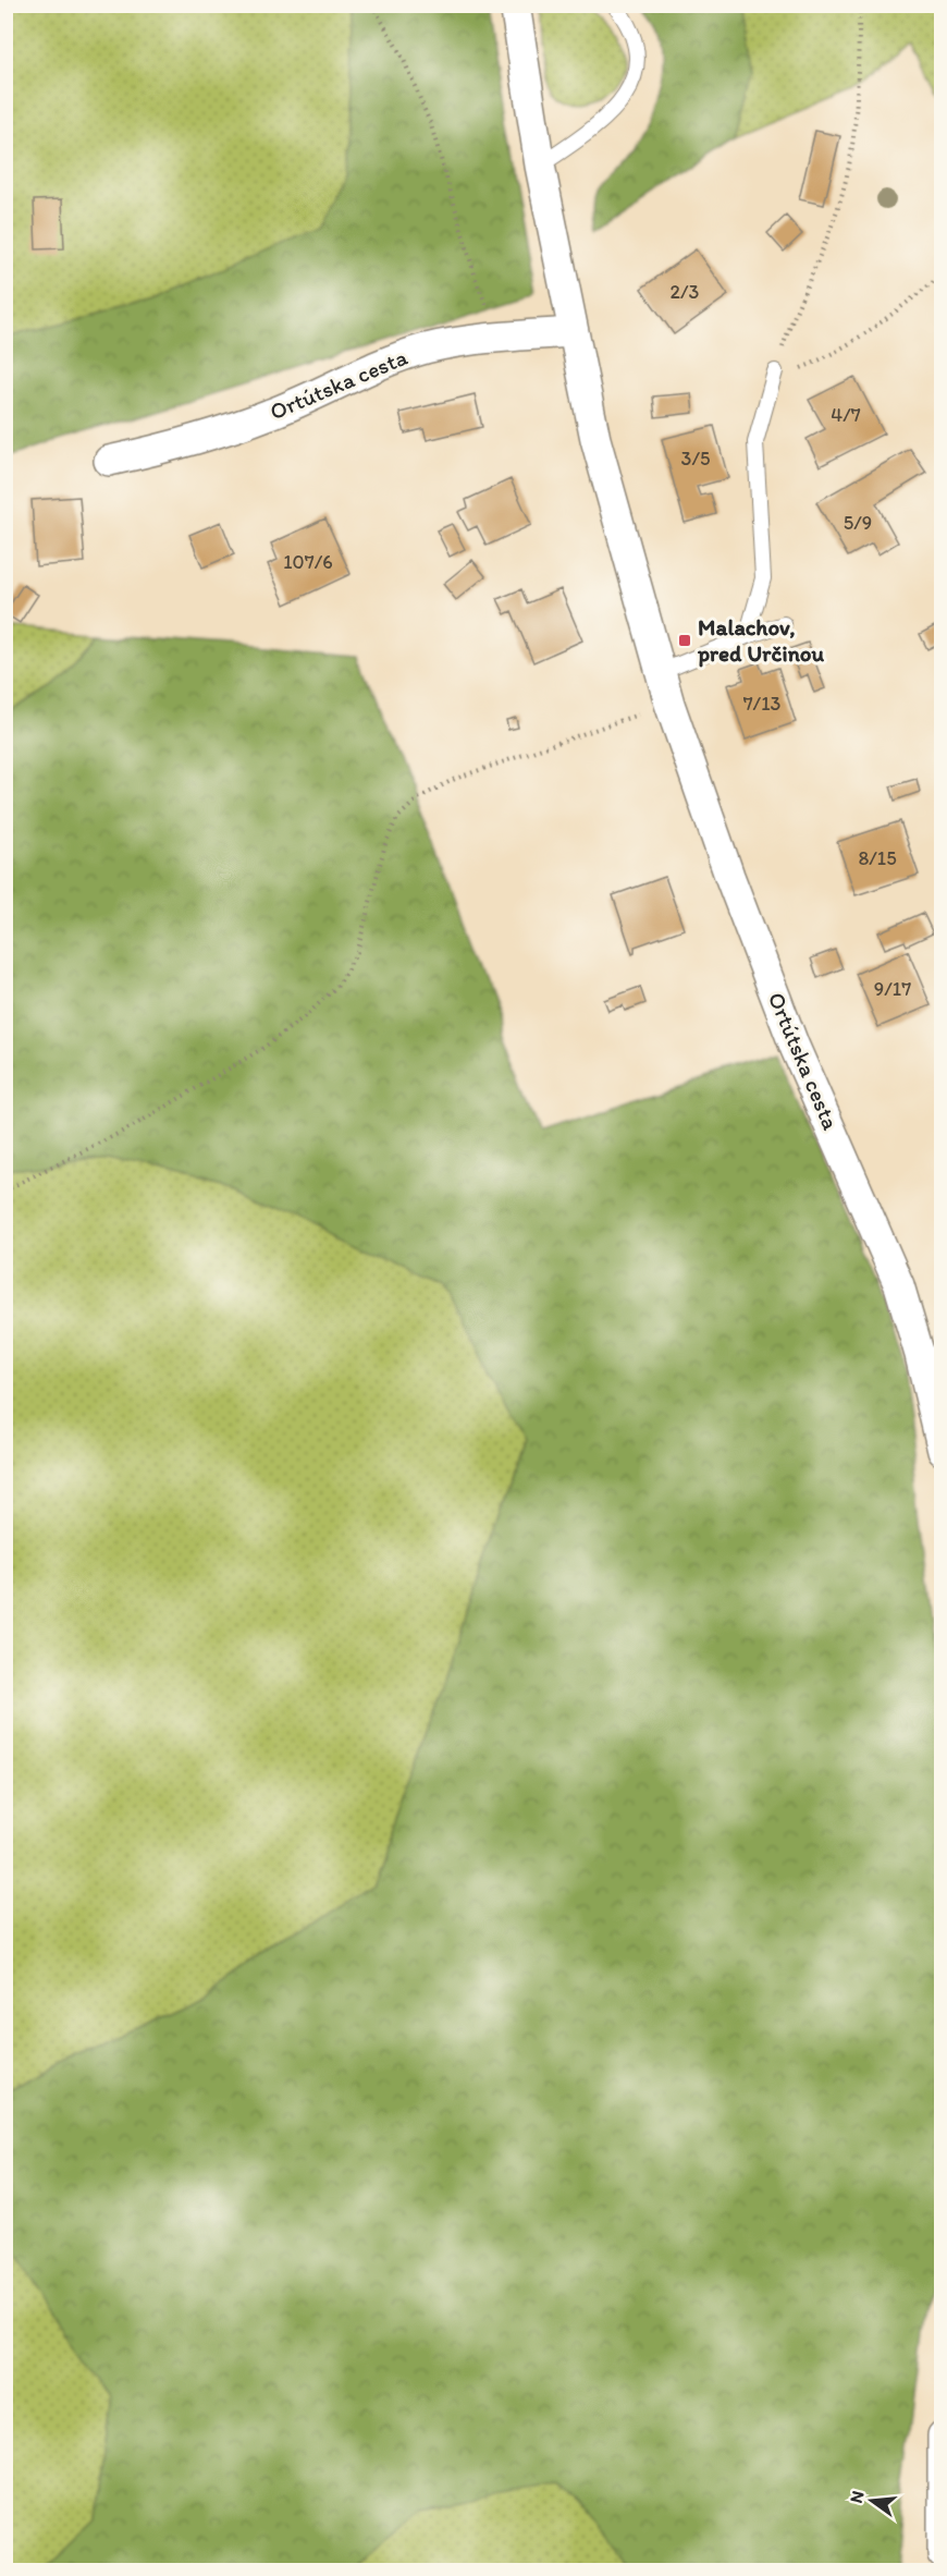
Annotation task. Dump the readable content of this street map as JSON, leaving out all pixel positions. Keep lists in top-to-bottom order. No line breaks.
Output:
{"streets":{"street":["Ortútska cesta"]},"places":{"transit":["Malachov, pred Určinou"]},"house_numbers":["2/3","4/7","3/5","5/9","107/6","7/13","8/15","9/17"],"north":"left"}
